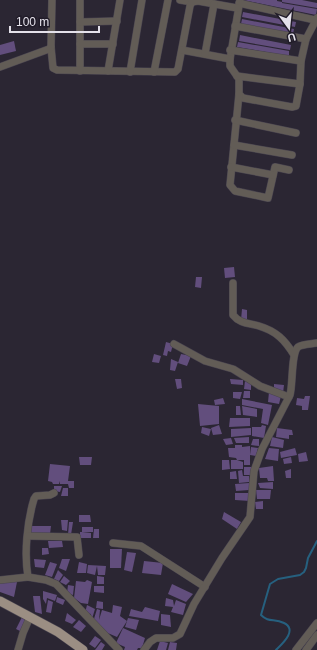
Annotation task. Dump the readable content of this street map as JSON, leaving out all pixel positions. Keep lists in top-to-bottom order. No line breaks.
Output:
{"scale_bar":"100 m","north":"bottom"}
